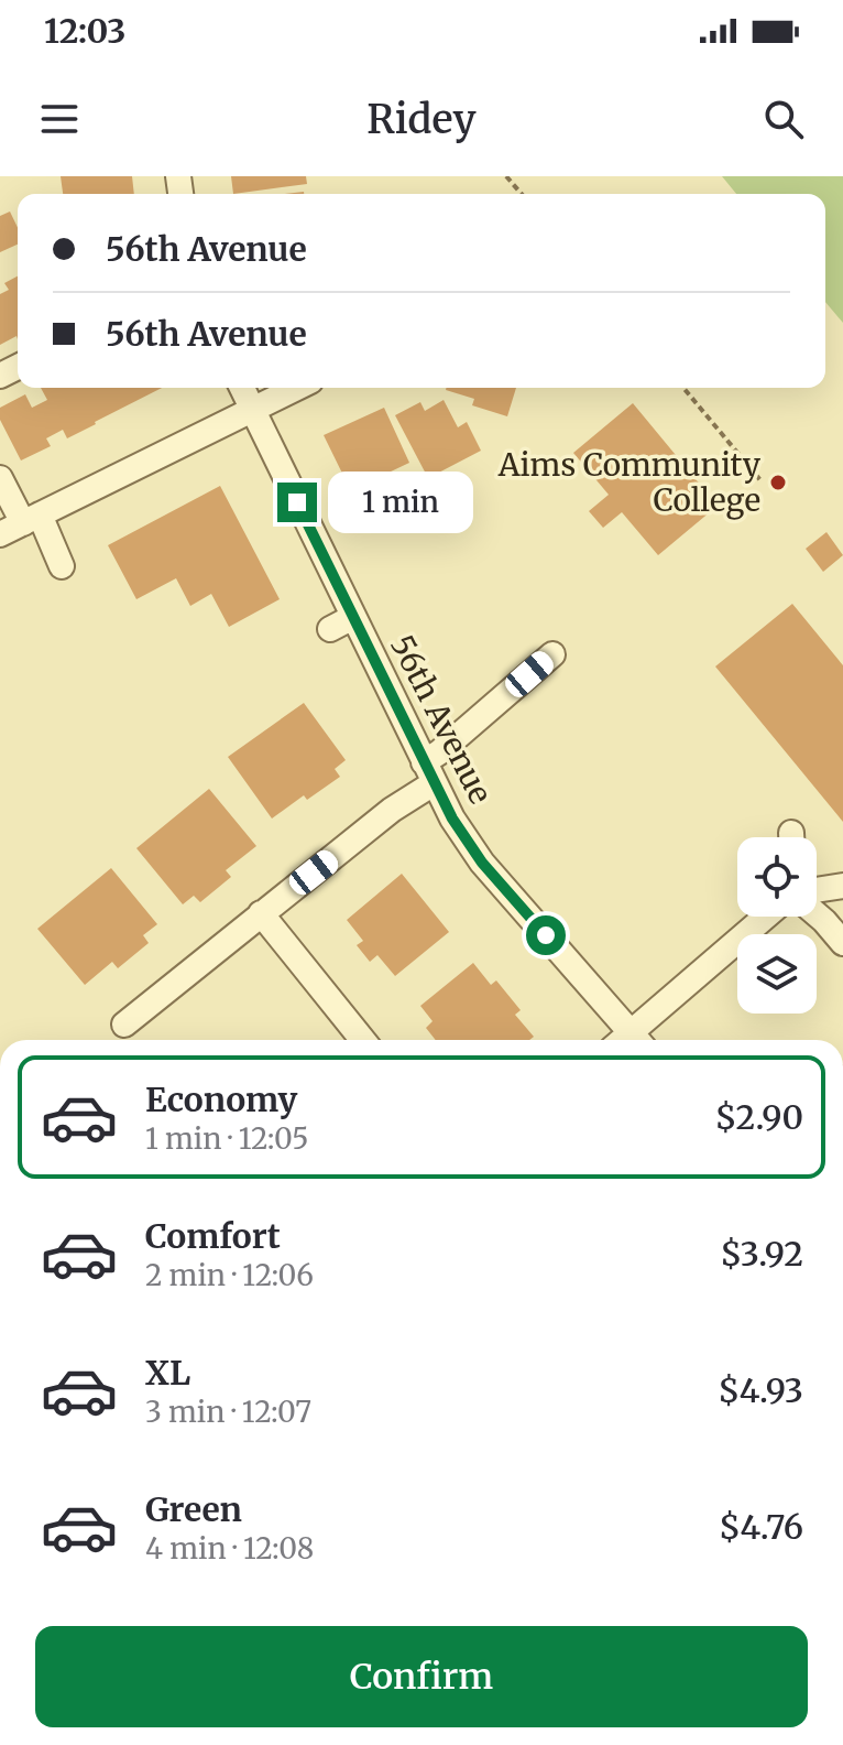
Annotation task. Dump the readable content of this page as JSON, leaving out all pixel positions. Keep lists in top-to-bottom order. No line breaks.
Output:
{"streets":{"street":["56th Avenue"]},"places":["Aims Community College"],"page":{"status":"12:03","header":"Ridey","banner":["56th Avenue","56th Avenue"],"bubble":"1 min","list":[{"name":"Economy","note":"1 min · 12:05","value":"$2.90"},{"name":"Comfort","note":"2 min · 12:06","value":"$3.92"},{"name":"XL","note":"3 min · 12:07","value":"$4.93"},{"name":"Green","note":"4 min · 12:08","value":"$4.76"}],"buttons":"Confirm"}}
